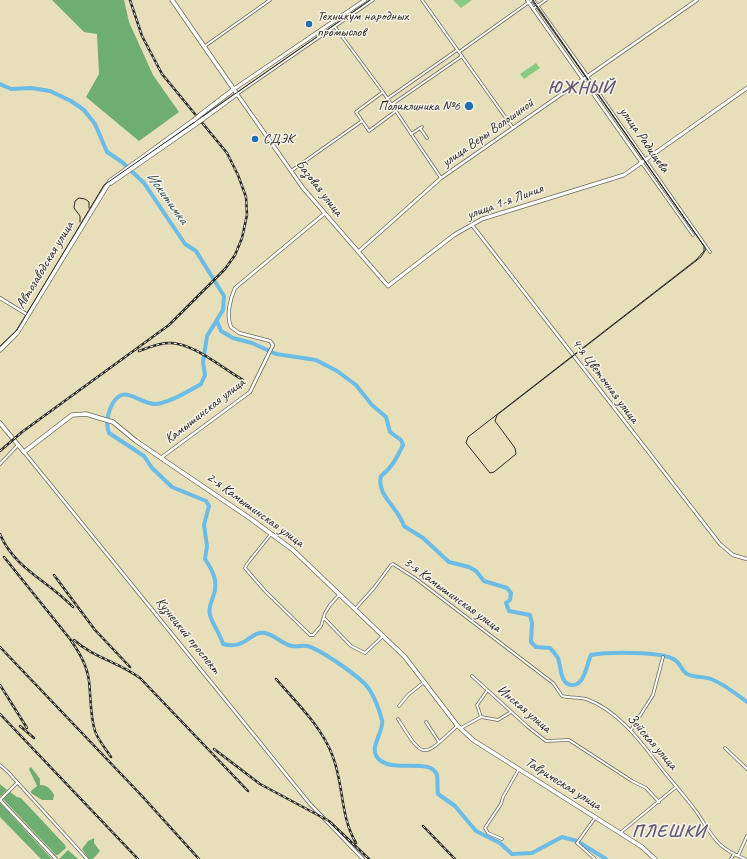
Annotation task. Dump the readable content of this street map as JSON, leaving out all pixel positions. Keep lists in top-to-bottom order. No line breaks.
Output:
{"streets":{"main road":["Базовая улица","улица 1-я Линия","Автозаводская улица","2-я Камышинская улица","Кузнецкий проспект","Таврическая улица"],"street":["улица Веры Волошиной","улица Радищева","4-я Цветочная улица","Камышинская улица","3-я Камышинская улица","Инская улица","Зейская улица"]},"crossings":[["улица Веры Волошиной","улица Радищева"],["улица Веры Волошиной","Базовая улица"],["улица Радищева","улица 1-я Линия"],["Базовая улица","улица 1-я Линия"],["Базовая улица","Автозаводская улица"],["Базовая улица","Камышинская улица"],["улица 1-я Линия","4-я Цветочная улица"],["Камышинская улица","2-я Камышинская улица"],["2-я Камышинская улица","3-я Камышинская улица"],["2-я Камышинская улица","Кузнецкий проспект"],["2-я Камышинская улица","Таврическая улица"],["3-я Камышинская улица","Зейская улица"]],"districts":["ЮЖНЫЙ","ПЛЕШКИ"],"water":["Искитимка"],"places":["Техникум народных промыслов","Поликлиника №6","СДЭК"]}
